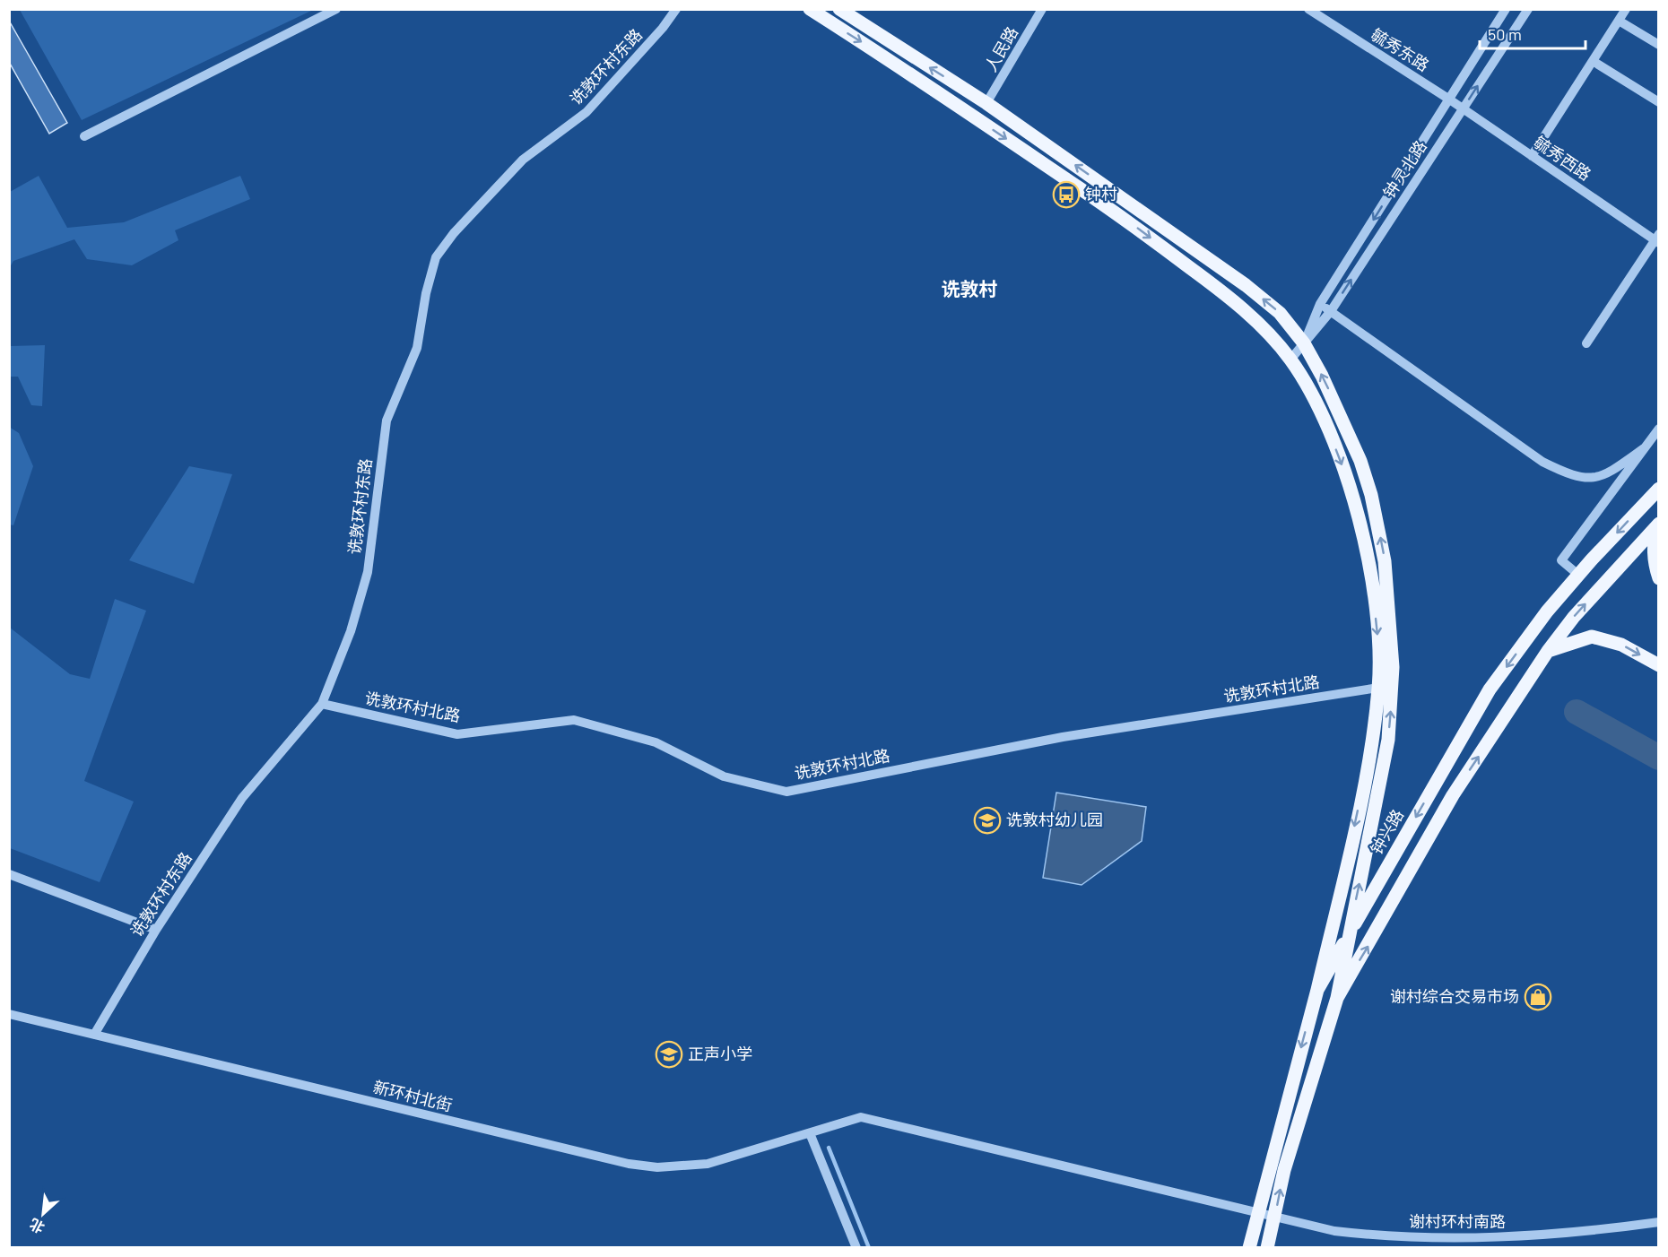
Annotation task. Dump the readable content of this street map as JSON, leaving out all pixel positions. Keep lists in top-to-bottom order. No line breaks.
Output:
{"streets":{"main road":["钟兴路"],"street":["人民路","毓秀东路","诜敦环村东路","毓秀西路","钟灵北路","诜敦环村北路","新环村北街","谢村环村南路"]},"crossings":[["毓秀东路","毓秀西路"],["毓秀东路","钟灵北路"],["诜敦环村东路","诜敦环村北路"],["诜敦环村东路","新环村北街"],["毓秀西路","钟灵北路"],["钟兴路","新环村北街"],["钟兴路","谢村环村南路"],["新环村北街","谢村环村南路"]],"districts":["诜敦村"],"places":{"bus stop":["钟村"],"school or university":["诜敦村幼儿园","正声小学"],"shop":["谢村综合交易市场"]},"scale_bar":"50 m","north":"bottom left"}
